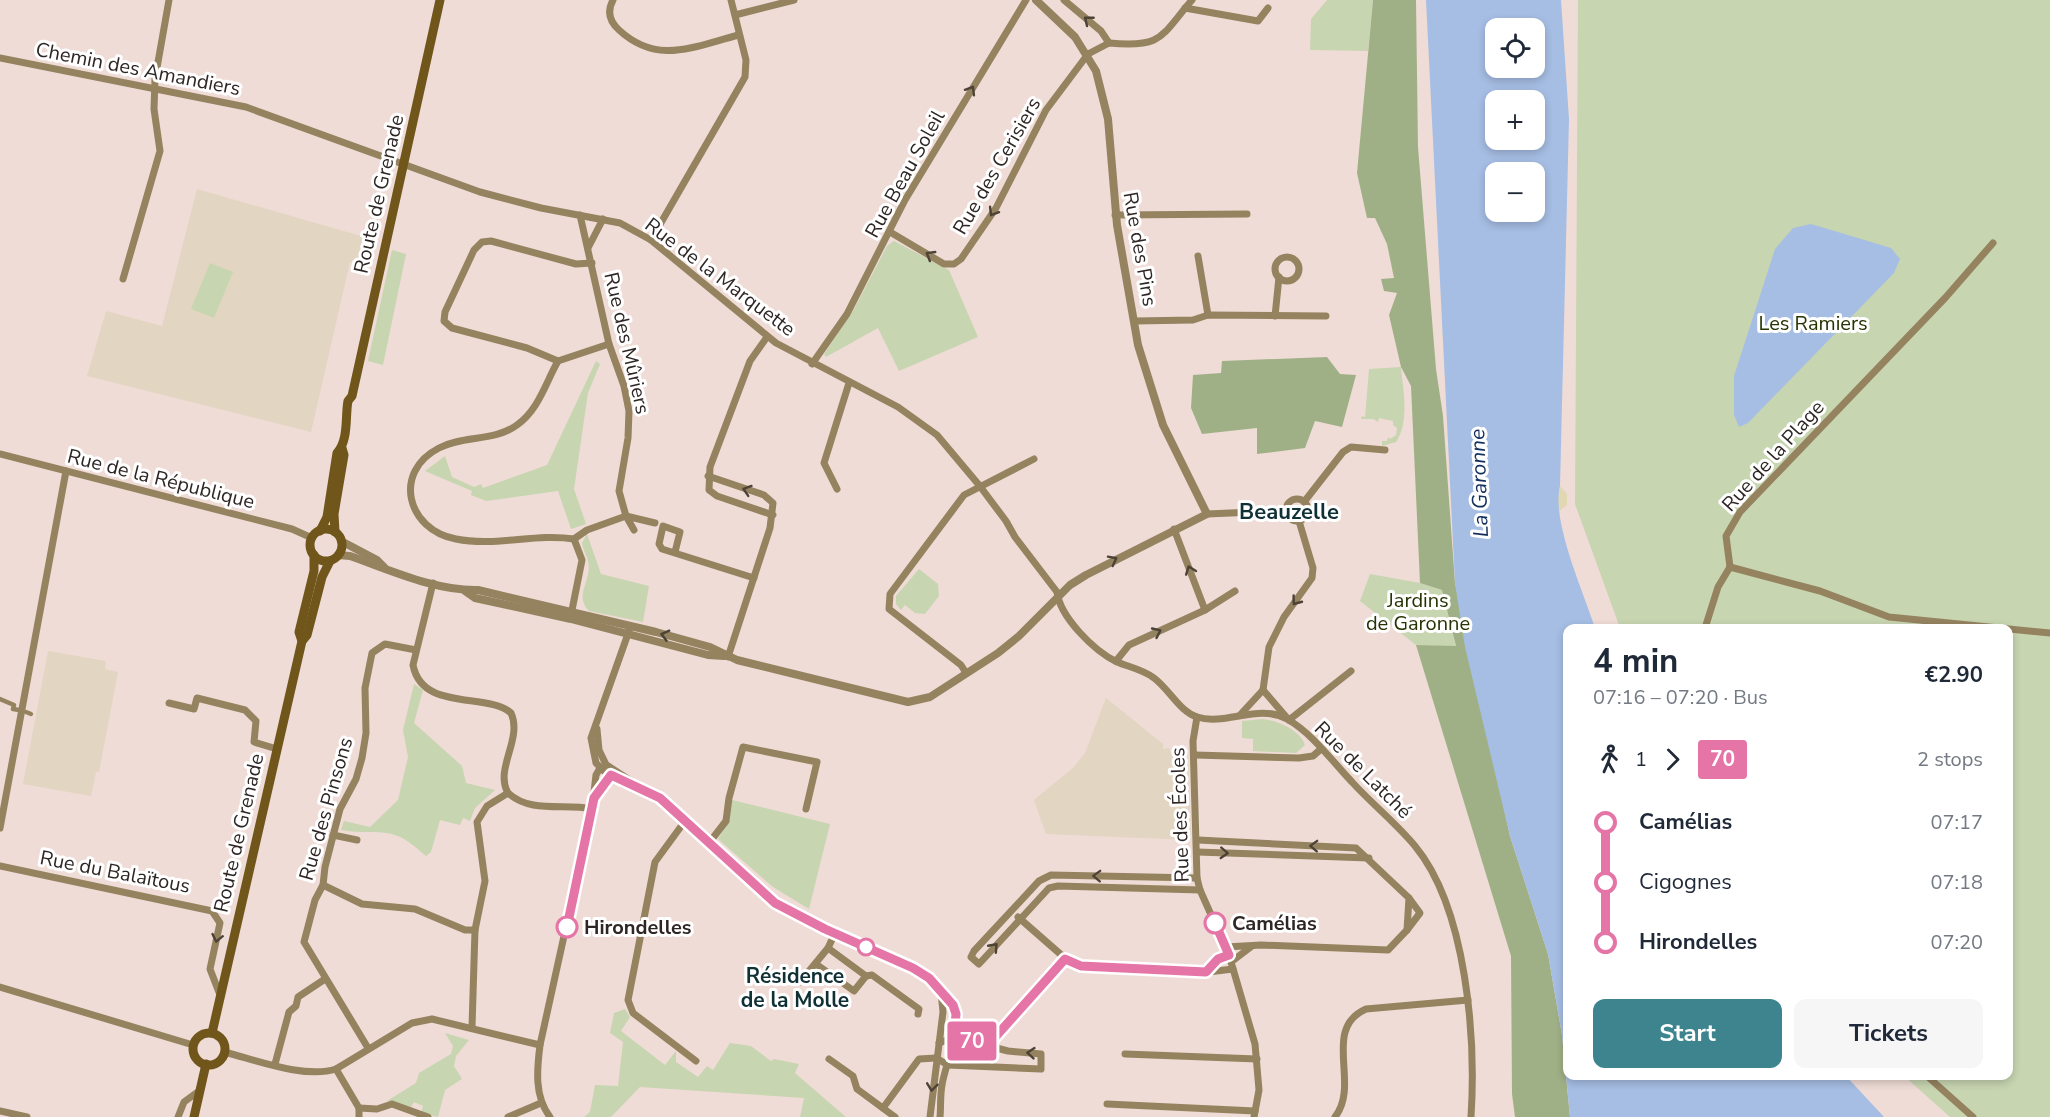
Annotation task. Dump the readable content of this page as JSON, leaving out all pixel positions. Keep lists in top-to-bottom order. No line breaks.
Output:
{"streets":{"main road":["Route de Grenade"],"street":["Chemin des Amandiers","Rue des Cerisiers","Rue Beau Soleil","Rue des Pins","Rue de la Marquette","Rue des Mûriers","Rue de la Plage","Rue de la République","Rue de Latché","Rue des Pinsons","Rue des Écoles","Rue du Balaïtous"]},"crossings":[["Chemin des Amandiers","Route de Grenade"],["Chemin des Amandiers","Rue de la Marquette"],["Rue des Cerisiers","Rue Beau Soleil"],["Rue des Cerisiers","Rue des Pins"],["Rue Beau Soleil","Rue de la Marquette"],["Route de Grenade","Rue de la Marquette"],["Route de Grenade","Rue de la République"],["Route de Grenade","Rue du Balaïtous"],["Rue de la Marquette","Rue des Mûriers"],["Rue de Latché","Rue des Écoles"]],"one_way":["Rue des Cerisiers","Rue Beau Soleil","Rue du Balaïtous"],"districts":["Beauzelle","Résidence de la Molle"],"water":["La Garonne"],"parks":["Les Ramiers","Jardins de Garonne"],"places":["Camélias","Hirondelles"],"lines":["bus line 70"],"page":{"on_map":"70","map_buttons":["+","−"],"heading":["4 min","07:16 – 07:20 · Bus","€2.90"],"legs":["1","70","2 stops"],"list":[{"name":"Camélias","value":"07:17"},{"name":"Cigognes","value":"07:18"},{"name":"Hirondelles","value":"07:20"}],"buttons":["Start","Tickets"]}}
